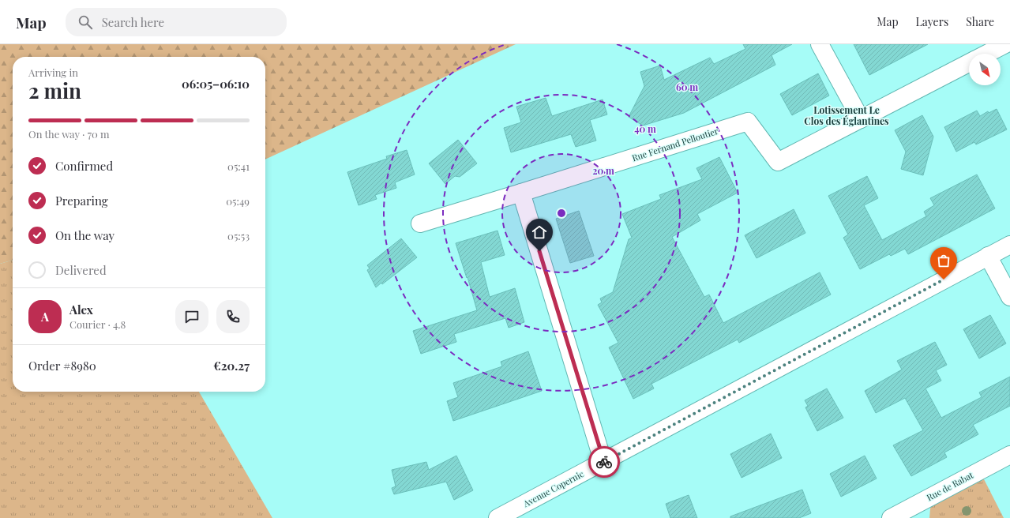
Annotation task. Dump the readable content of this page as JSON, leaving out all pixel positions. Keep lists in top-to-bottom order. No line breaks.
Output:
{"streets":{"street":["Rue Fernand Pelloutier","Rue de Rabat","Avenue Copernic"]},"districts":["Lotissement Le Clos des Églantines"],"north":"bottom right","page":{"header":"Map","search":"Search here","nav":["Map","Layers","Share"],"heading":["2 min","Arriving in","06:05–06:10"],"panel":["Alex","Courier · 4.8","Order #8980","€20.27"],"bar":"On the way · 70 m","list":[["Confirmed","05:41"],["Preparing","05:49"],["On the way","05:53"],"Delivered"],"round":"A"},"rings":["60 m","40 m","20 m"]}
